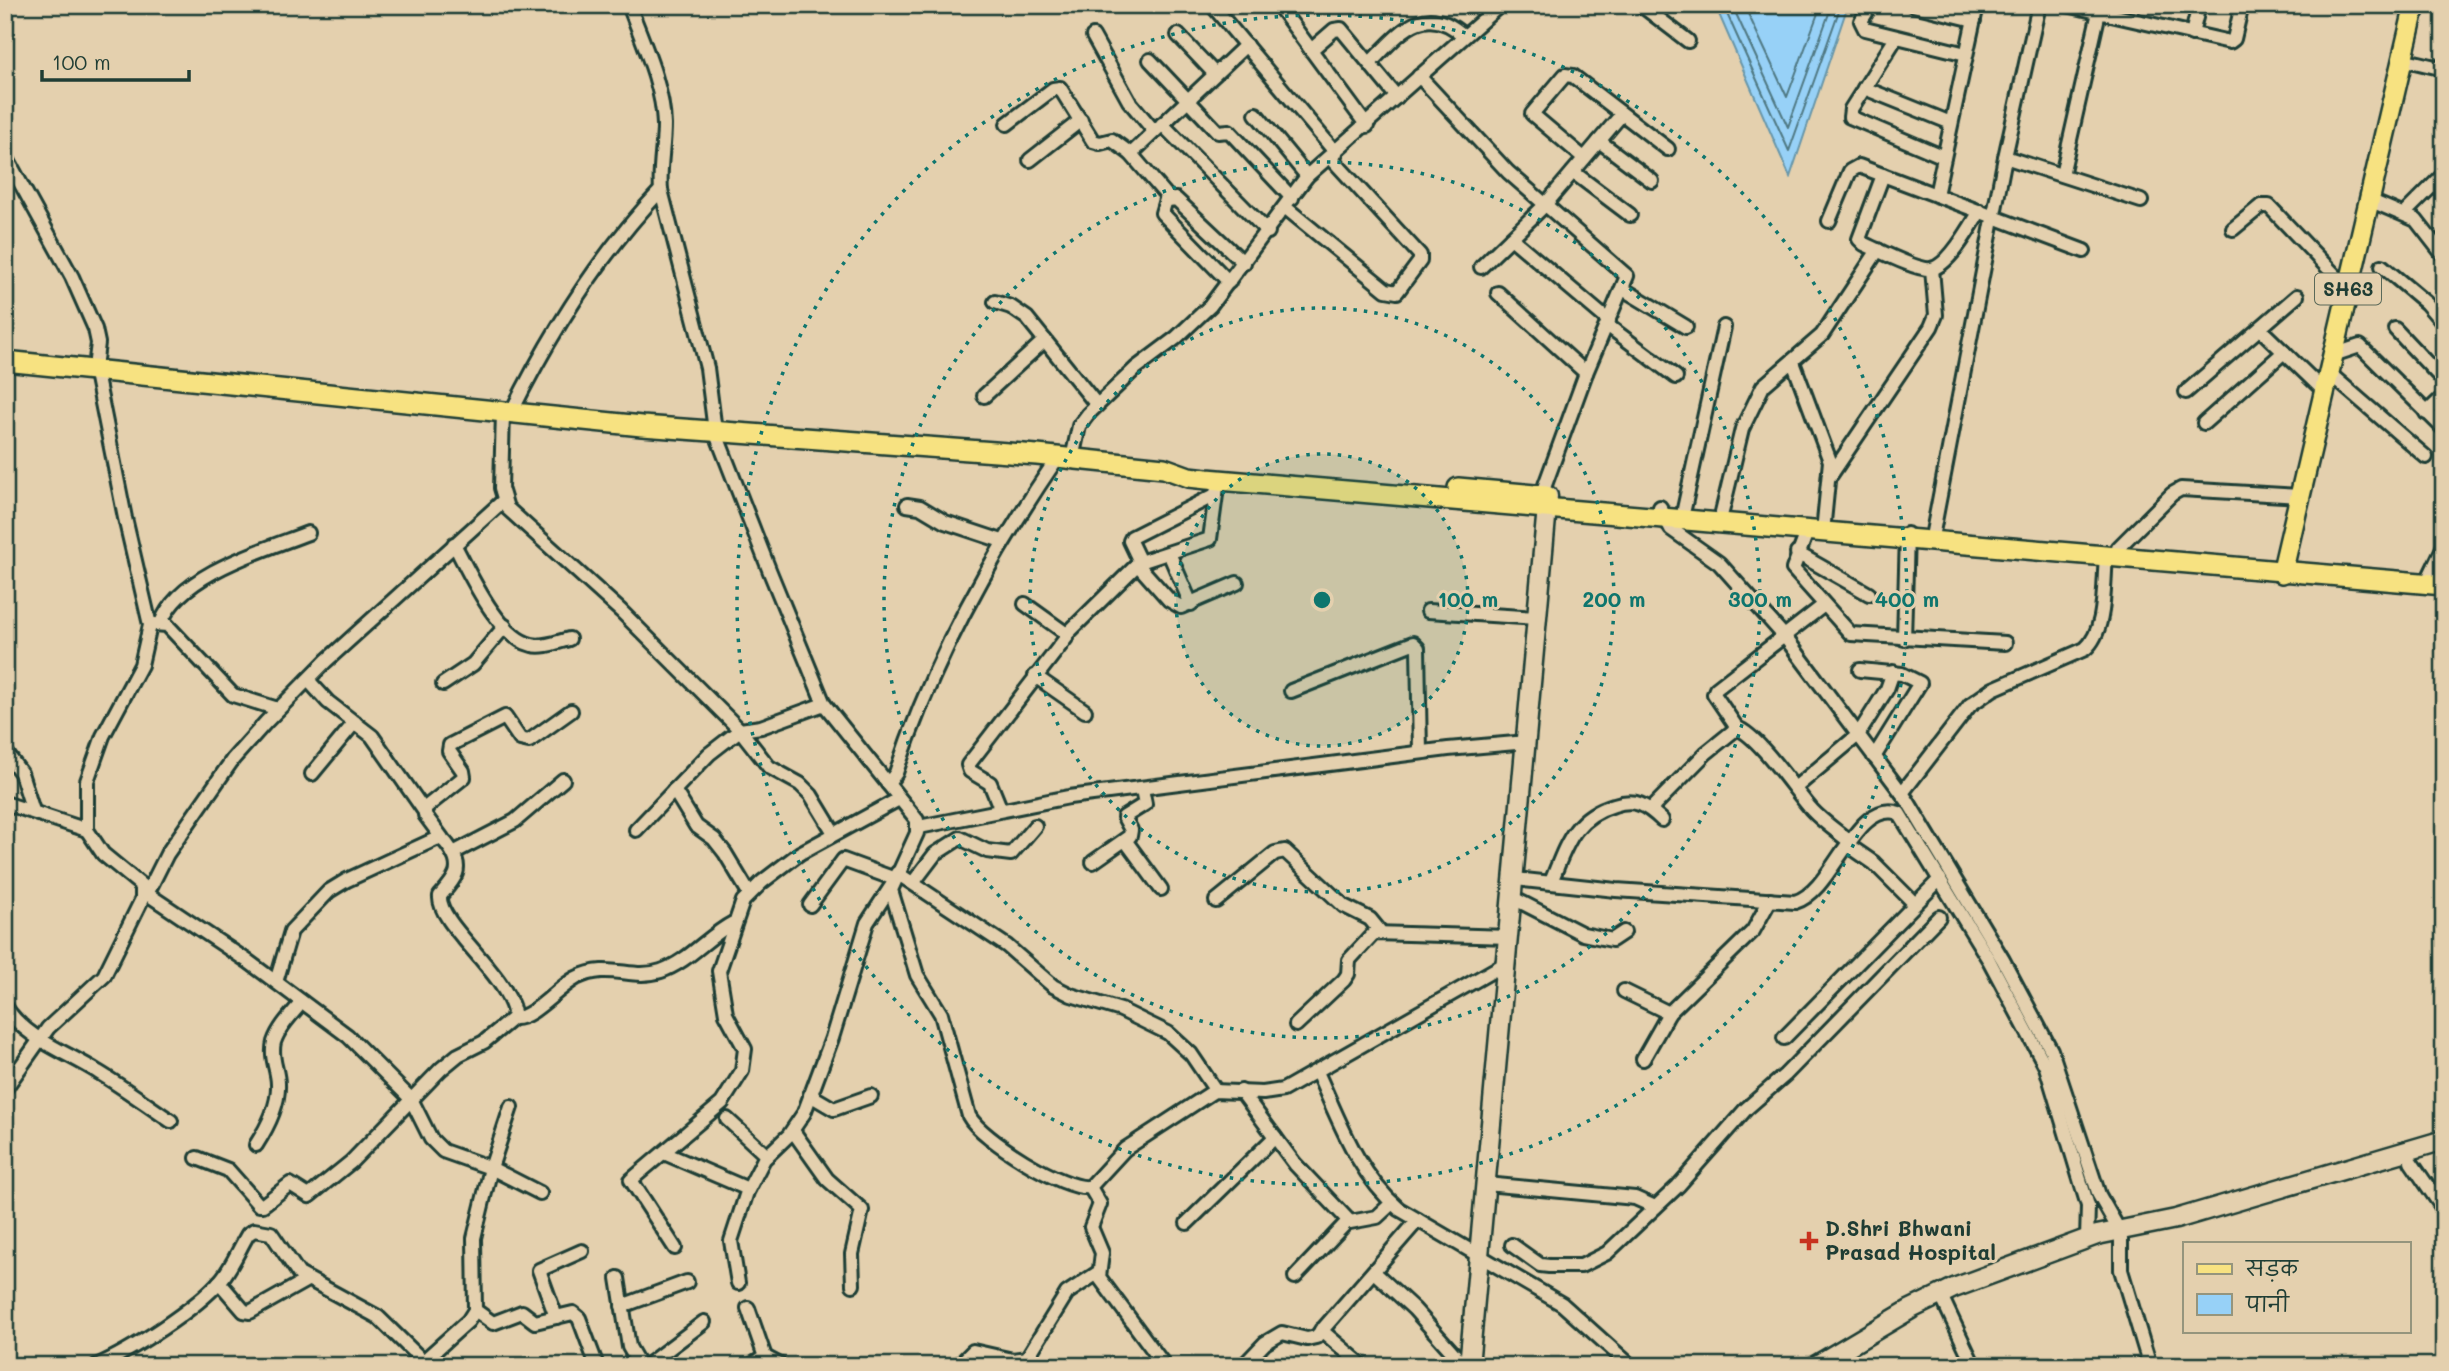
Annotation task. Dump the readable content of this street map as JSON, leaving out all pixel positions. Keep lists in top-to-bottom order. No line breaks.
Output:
{"streets":{"main road":["SH63"]},"places":{"health":["D.Shri Bhwani Prasad Hospital"]},"legend":["सड़क","पानी"],"scale_bar":"100 m","rings":["100 m","200 m","300 m","400 m"]}
